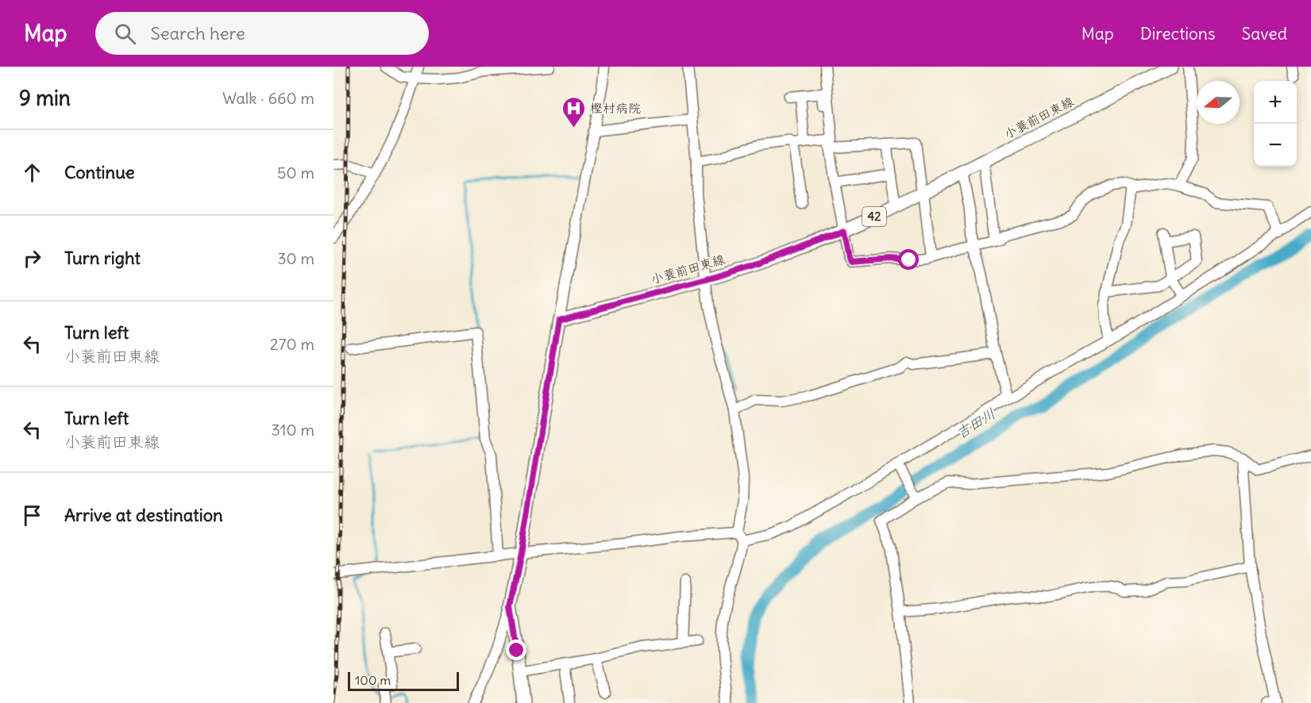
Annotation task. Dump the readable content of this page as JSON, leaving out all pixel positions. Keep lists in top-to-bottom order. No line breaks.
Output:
{"streets":{"main road":["小蓑前田東線","42"]},"water":["吉田川"],"places":{"hospital":["樫村病院"]},"scale_bar":"100 m","north":"left","page":{"header":"Map","search":"Search here","nav":["Map","Directions","Saved"],"heading":["9 min","Walk · 660 m"],"map_buttons":["+","−"],"list":[["Continue","50 m"],["Turn right","30 m"],["Turn left","小蓑前田東線","270 m"],["Turn left","小蓑前田東線","310 m"],"Arrive at destination"],"scale":"100 m"}}
